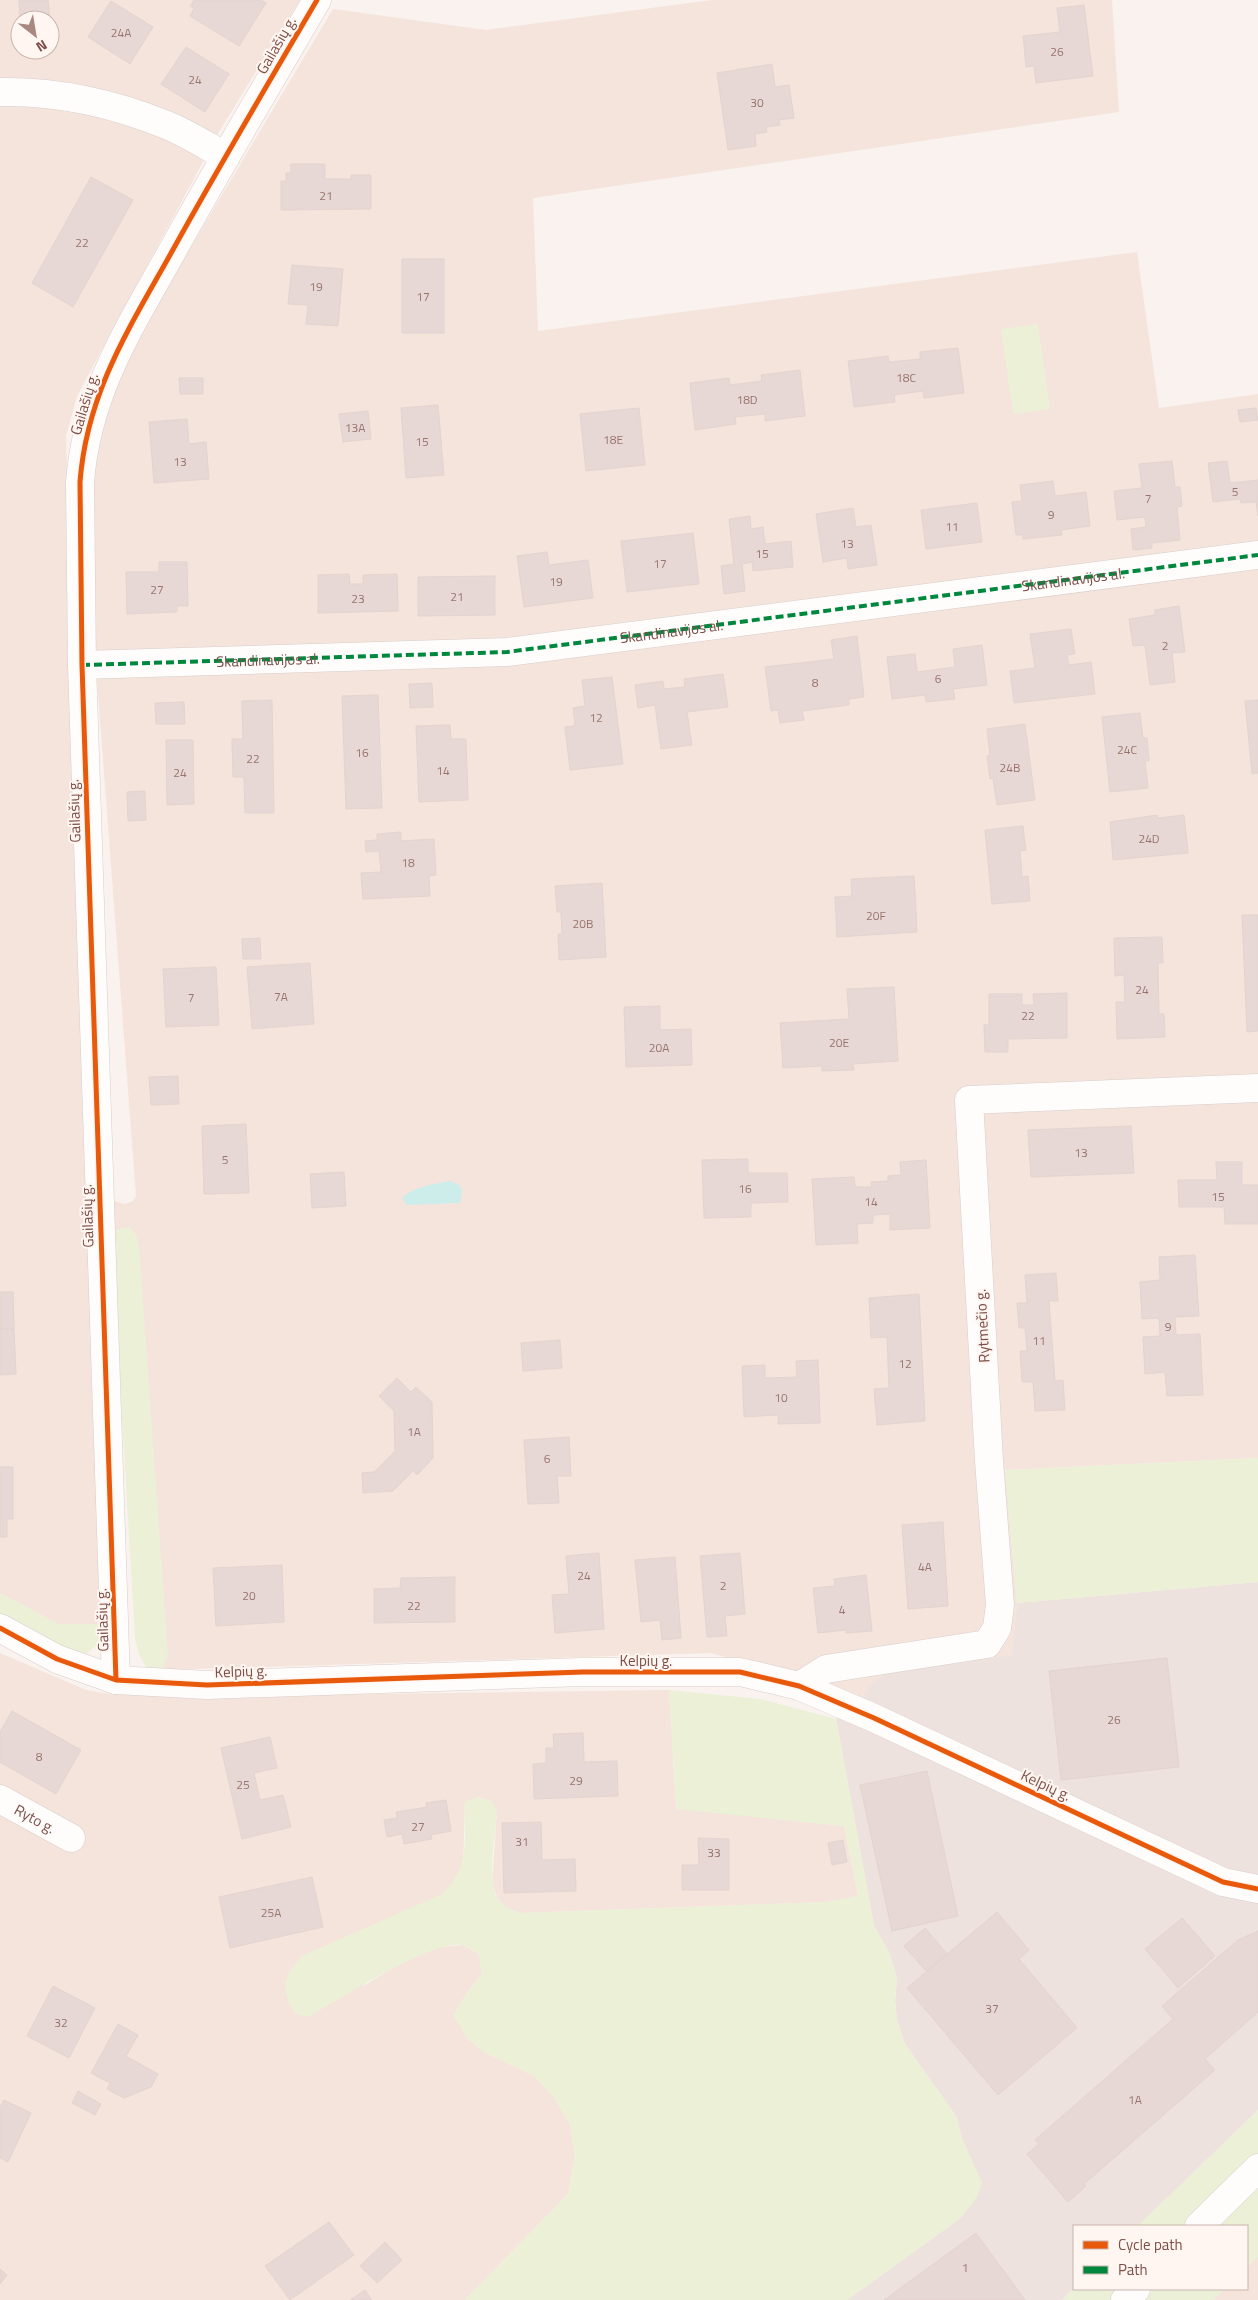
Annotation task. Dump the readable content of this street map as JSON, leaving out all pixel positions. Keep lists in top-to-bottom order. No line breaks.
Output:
{"streets":{"street":["Gailašių g.","Skandinavijos al.","Rytmečio g.","Kelpių g.","Ryto g."]},"crossings":[["Gailašių g.","Skandinavijos al."],["Gailašių g.","Kelpių g."],["Rytmečio g.","Kelpių g."]],"house_numbers":["24A","26","24","30","21","22","19","17","18C","18D","13A","18E","15","13","5","7","9","11","13","15","17","19","27","21","23","2","6","8","12","24C","16","22","24B","14","24","24D","18","20F","20B","24","7A","7","22","20E","20A","13","5","16","15","14","9","11","12","10","1A","6","4A","24","2","20","22","4","26","8","29","25","27","31","33","25A","37","32","1A","1"],"legend":["Cycle path","Path"],"north":"bottom right"}
